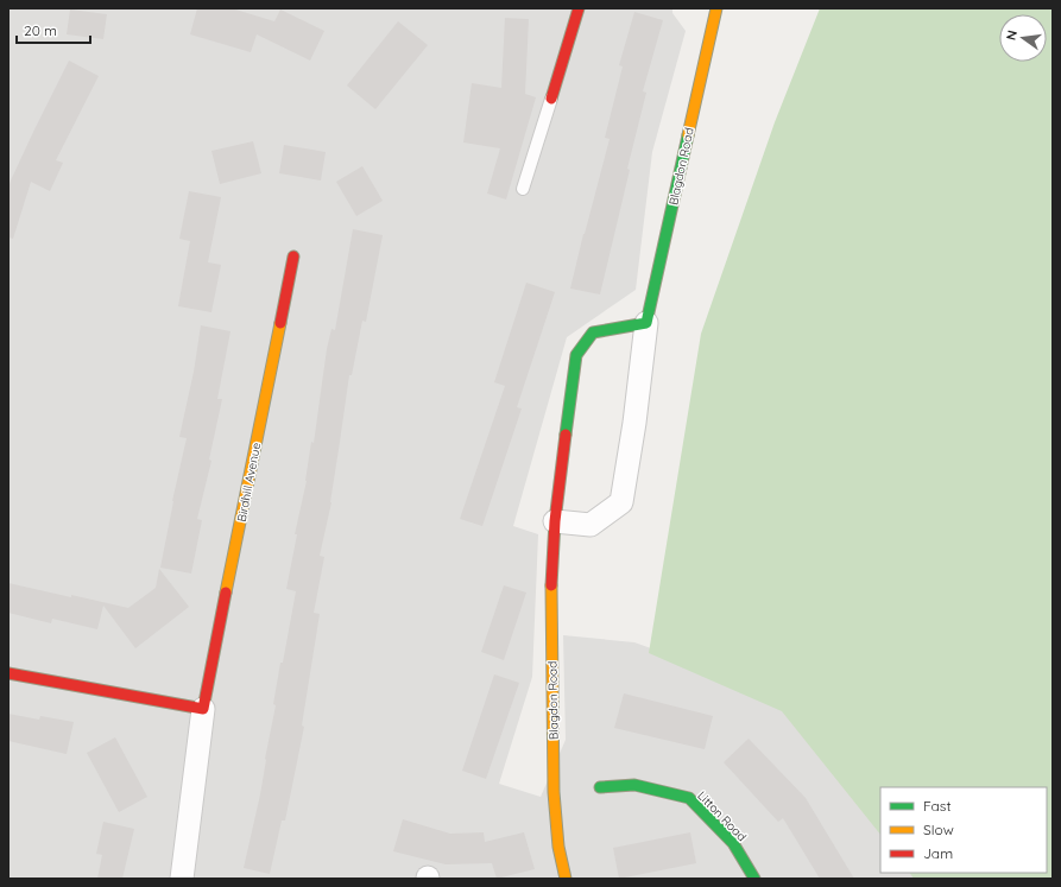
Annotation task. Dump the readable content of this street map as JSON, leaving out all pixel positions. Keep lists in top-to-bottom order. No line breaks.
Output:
{"streets":{"street":["Blagdon Road","Birdhill Avenue","Litton Road"]},"legend":["Fast","Slow","Jam"],"scale_bar":"20 m","north":"left"}
